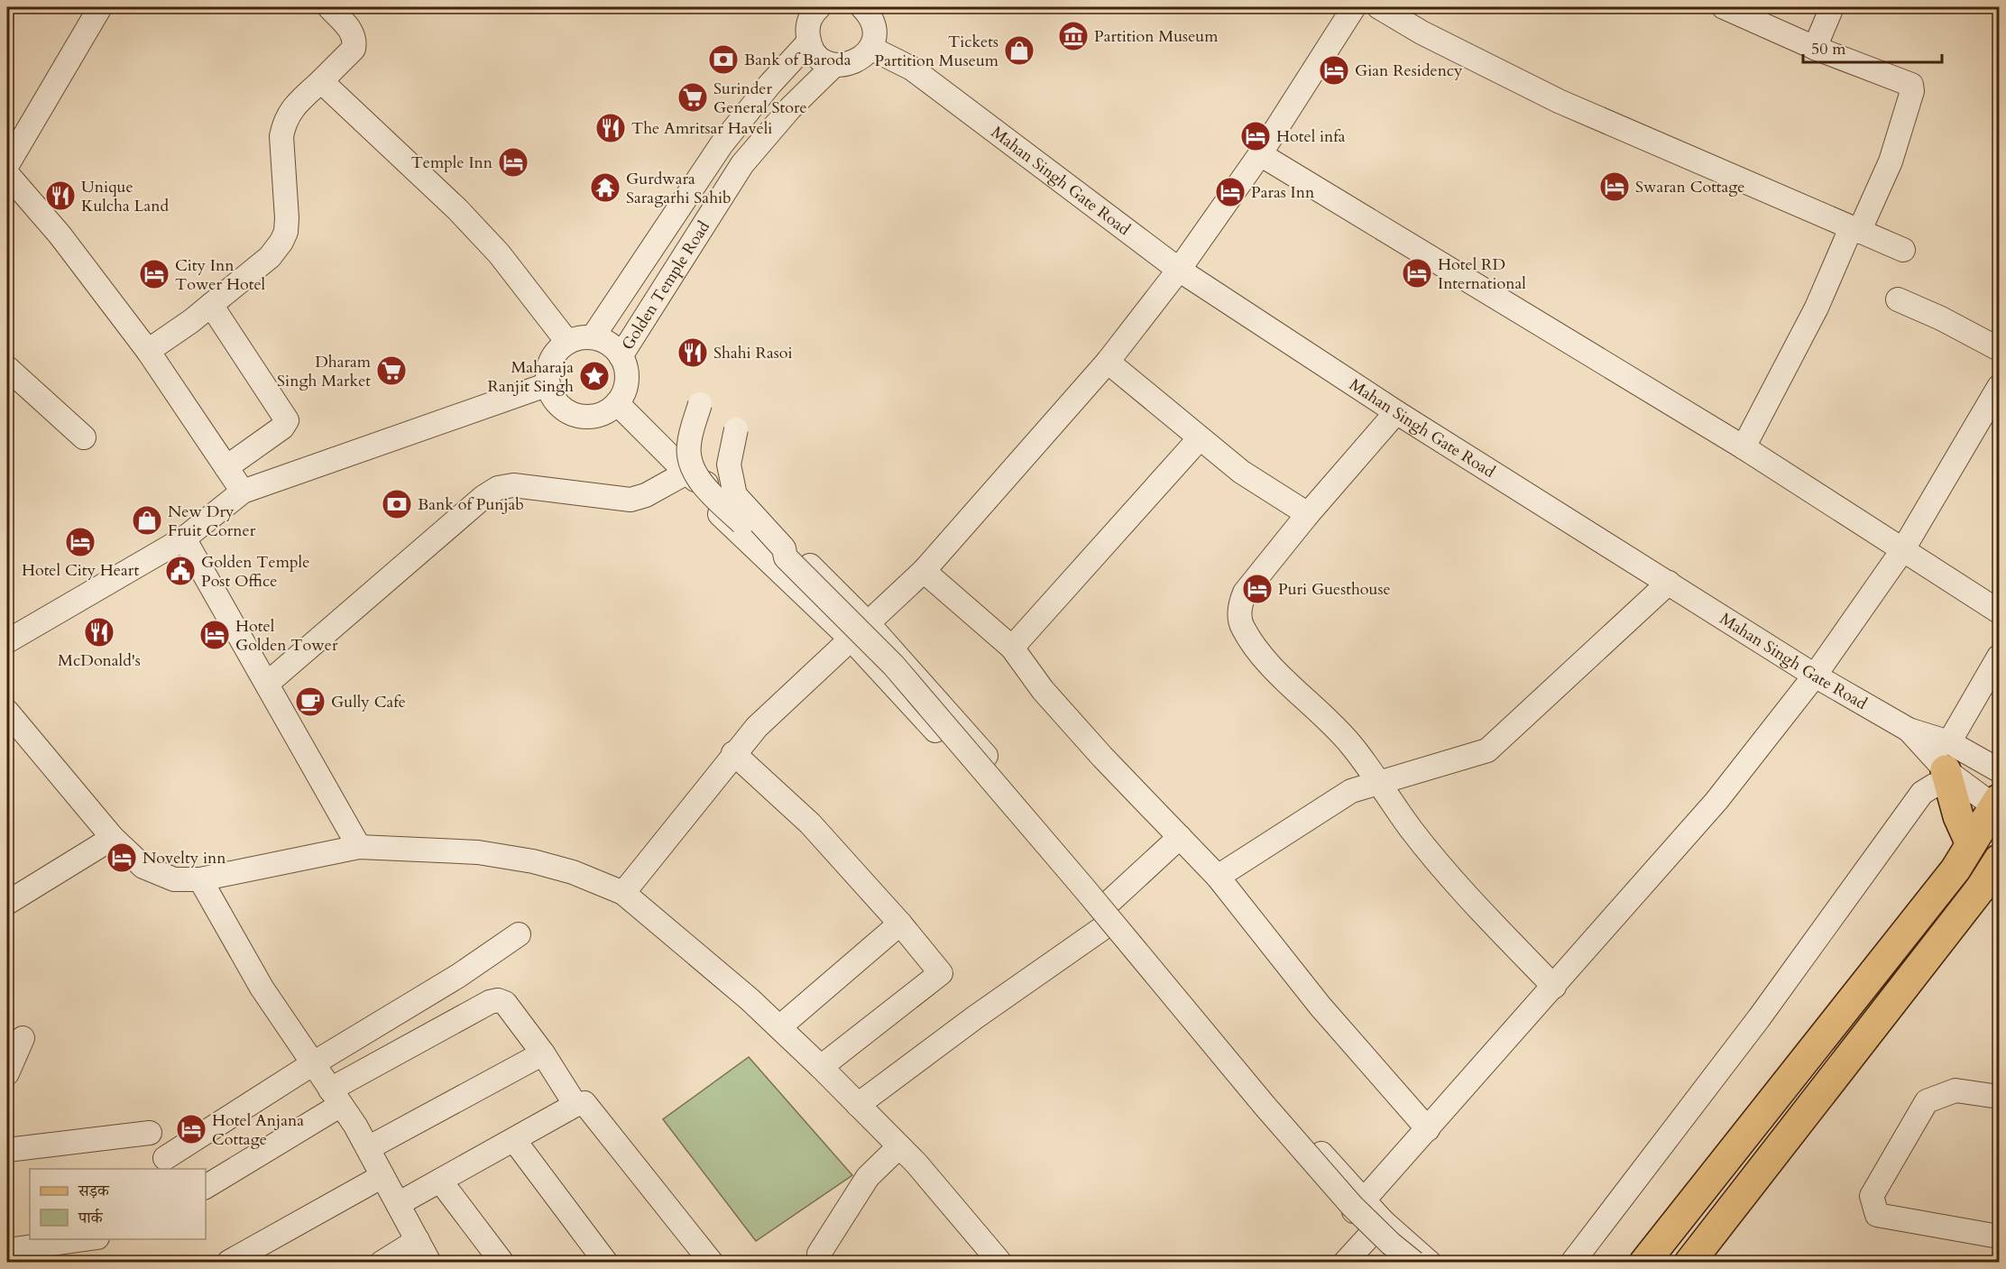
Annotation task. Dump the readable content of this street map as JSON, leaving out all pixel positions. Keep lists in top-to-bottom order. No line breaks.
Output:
{"streets":{"street":["Mahan Singh Gate Road","Golden Temple Road"]},"places":{"museum":["Partition Museum"],"shop":["Tickets Partition Museum","New Dry Fruit Corner"],"bank":["Bank of Baroda","Bank of Punjab"],"hotel":["Gian Residency","Hotel infa","Temple Inn","Swaran Cottage","Paras Inn","Hotel RD International","City Inn Tower Hotel","Hotel City Heart","Puri Guesthouse","Hotel Golden Tower","Novelty inn","Hotel Anjana Cottage"],"supermarket":["Surinder General Store","Dharam Singh Market"],"restaurant":["The Amritsar Haveli","Unique Kulcha Land","Shahi Rasoi","McDonald's"],"temple":["Gurdwara Saragarhi Sahib"],"place":["Maharaja Ranjit Singh"],"public building":["Golden Temple Post Office"],"cafe":["Gully Cafe"]},"legend":["सड़क","पार्क"],"scale_bar":"50 m"}
